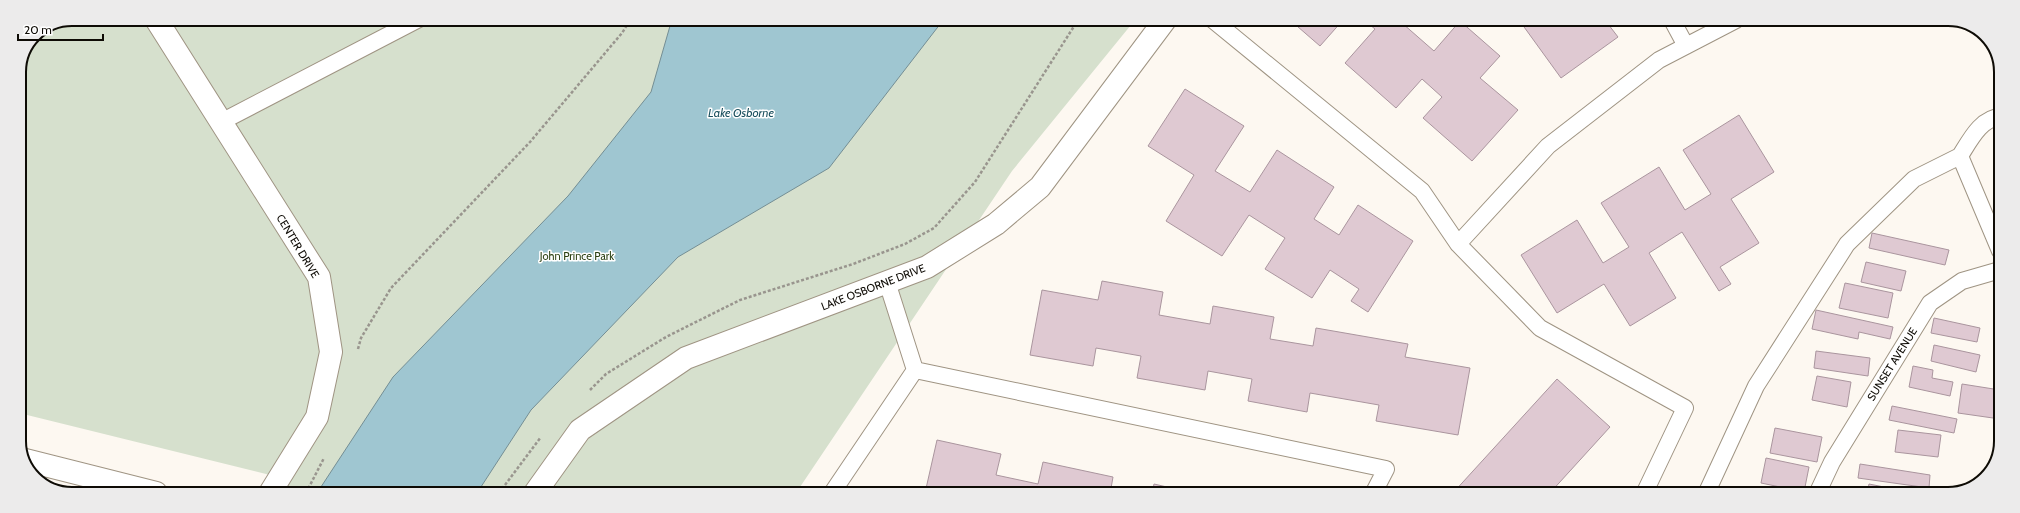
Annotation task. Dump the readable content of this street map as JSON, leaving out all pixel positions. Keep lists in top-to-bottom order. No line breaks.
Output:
{"streets":{"street":["CENTER DRIVE","LAKE OSBORNE DRIVE"],"lane":["SUNSET AVENUE"]},"water":["Lake Osborne"],"parks":["John Prince Park"],"scale_bar":"20 m"}
